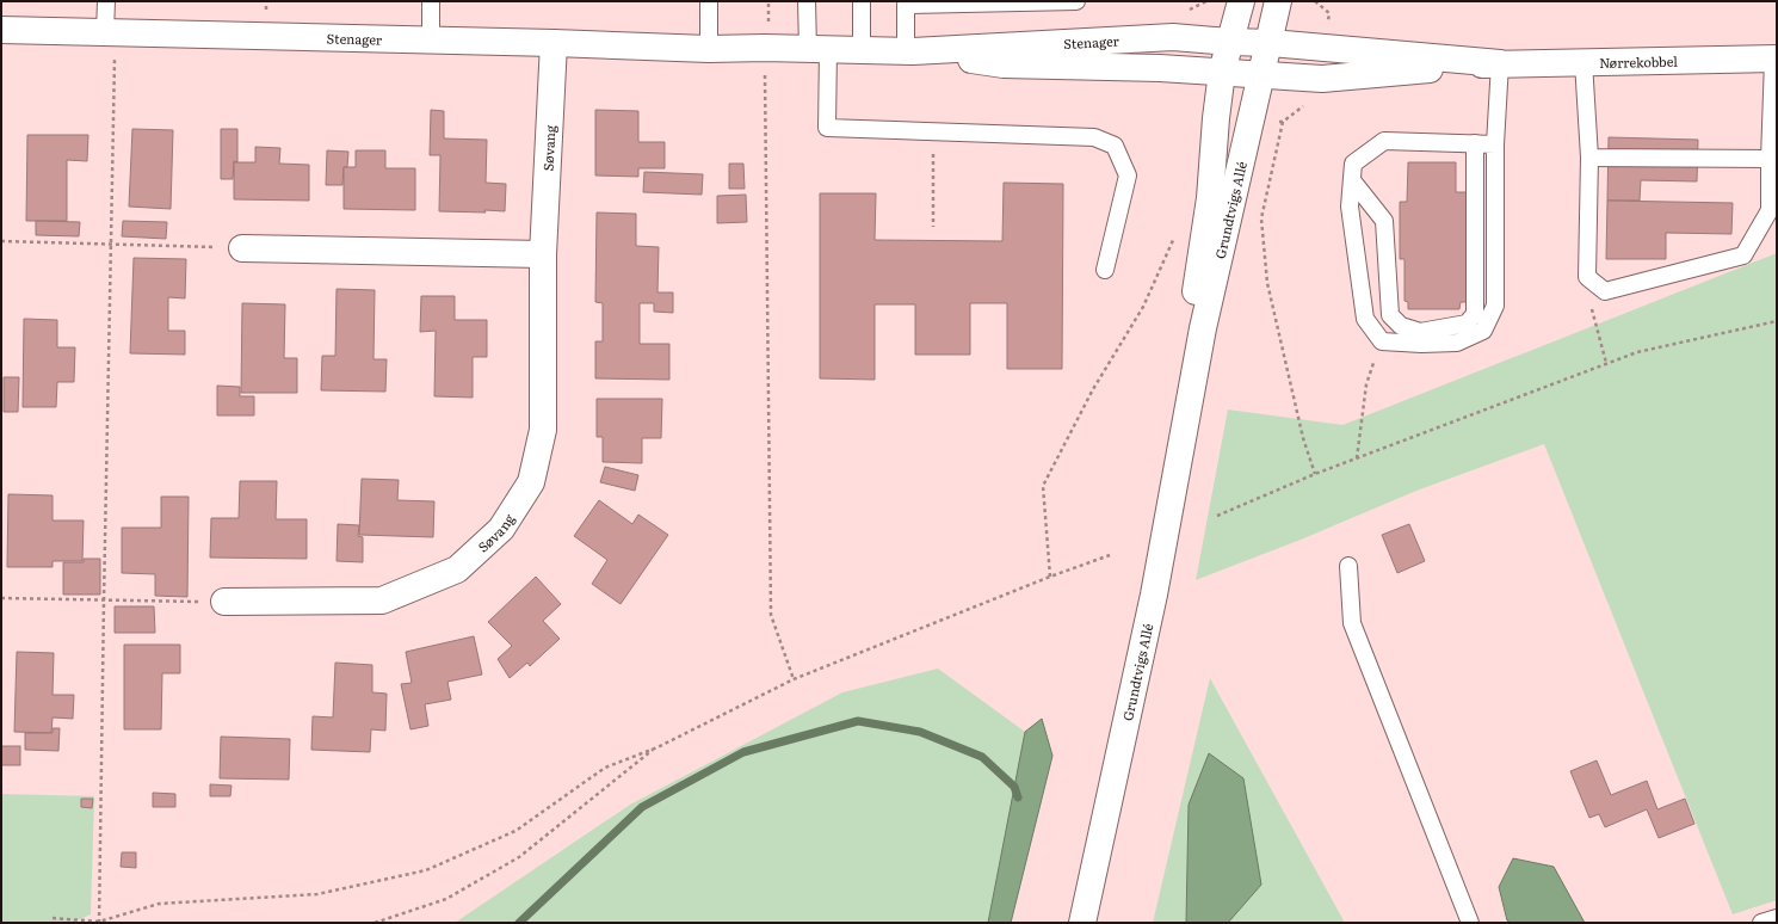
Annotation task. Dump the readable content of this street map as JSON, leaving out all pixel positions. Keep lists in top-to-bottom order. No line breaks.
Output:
{"streets":{"street":["Stenager","Nørrekobbel","Søvang","Grundtvigs Allé"]},"crossings":[["Stenager","Nørrekobbel"],["Stenager","Søvang"],["Stenager","Grundtvigs Allé"],["Nørrekobbel","Grundtvigs Allé"]]}
